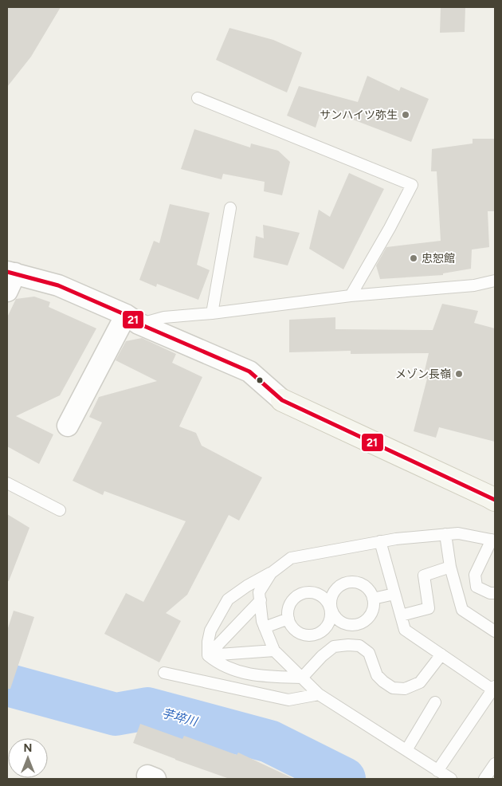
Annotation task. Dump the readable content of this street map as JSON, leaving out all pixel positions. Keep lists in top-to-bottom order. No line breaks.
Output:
{"water":["芋埣川"],"places":["サンハイツ弥生","忠恕館","メゾン長嶺"],"lines":["transit line 21"],"north":"top"}
